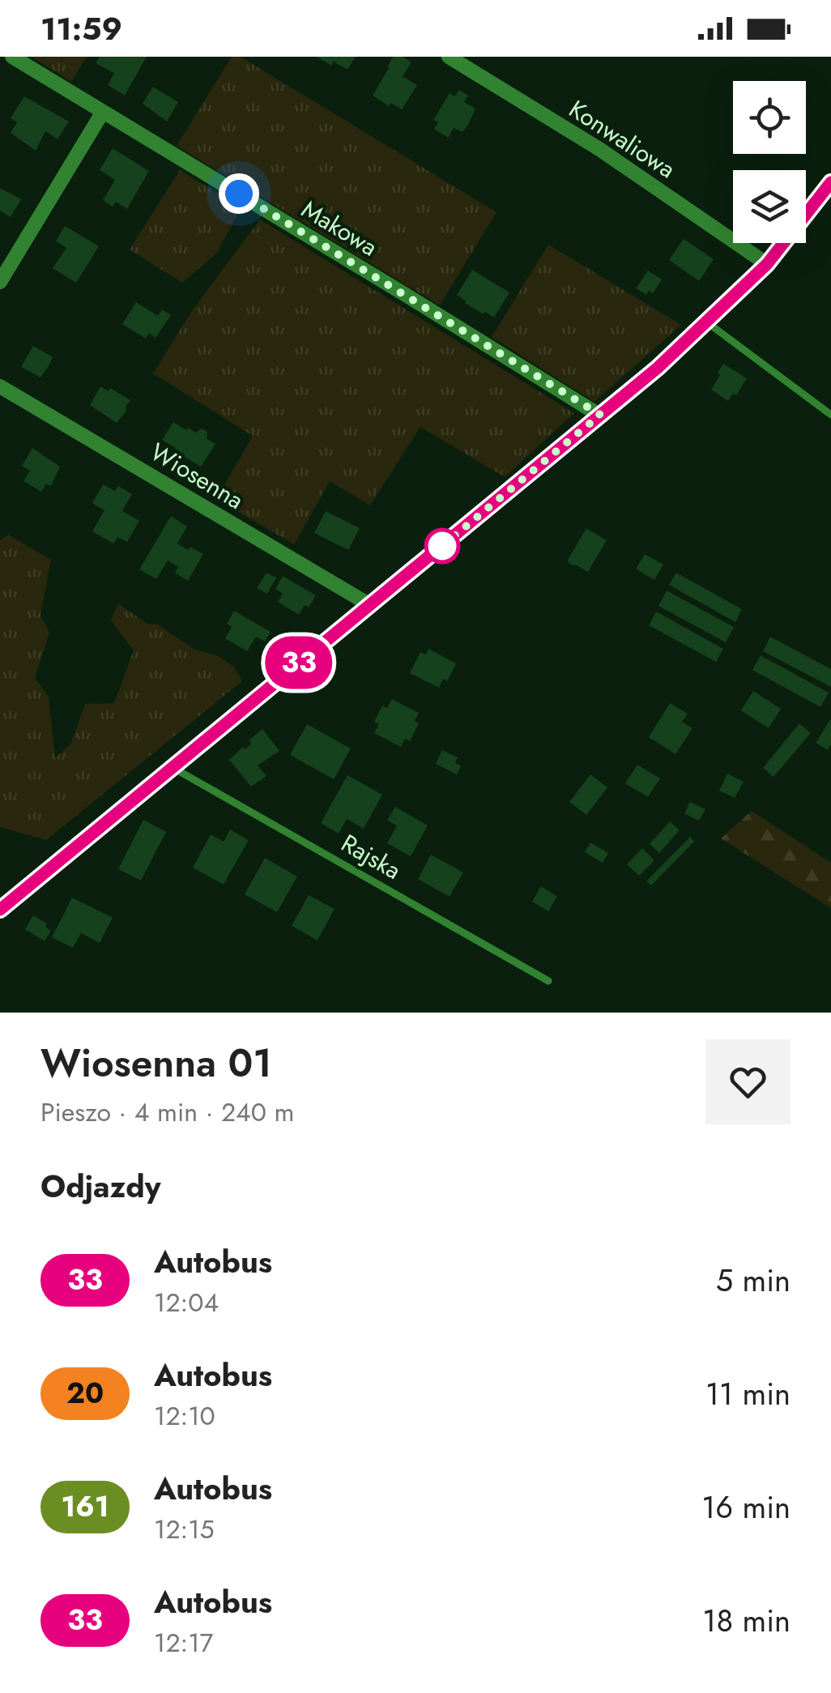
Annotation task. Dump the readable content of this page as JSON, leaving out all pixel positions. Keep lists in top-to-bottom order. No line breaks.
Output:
{"streets":{"street":["Konwaliowa","Makowa","Wiosenna"],"lane":["Rajska"]},"lines":["bus line 33"],"page":{"status":"11:59","on_map":"33","heading":[["Wiosenna 01","Pieszo · 4 min · 240 m"],"Odjazdy"],"list":[{"mark":"33","name":"Autobus","note":"12:04","value":"5 min"},{"mark":"20","name":"Autobus","note":"12:10","value":"11 min"},{"mark":"161","name":"Autobus","note":"12:15","value":"16 min"},{"mark":"33","name":"Autobus","note":"12:17","value":"18 min"}]}}
